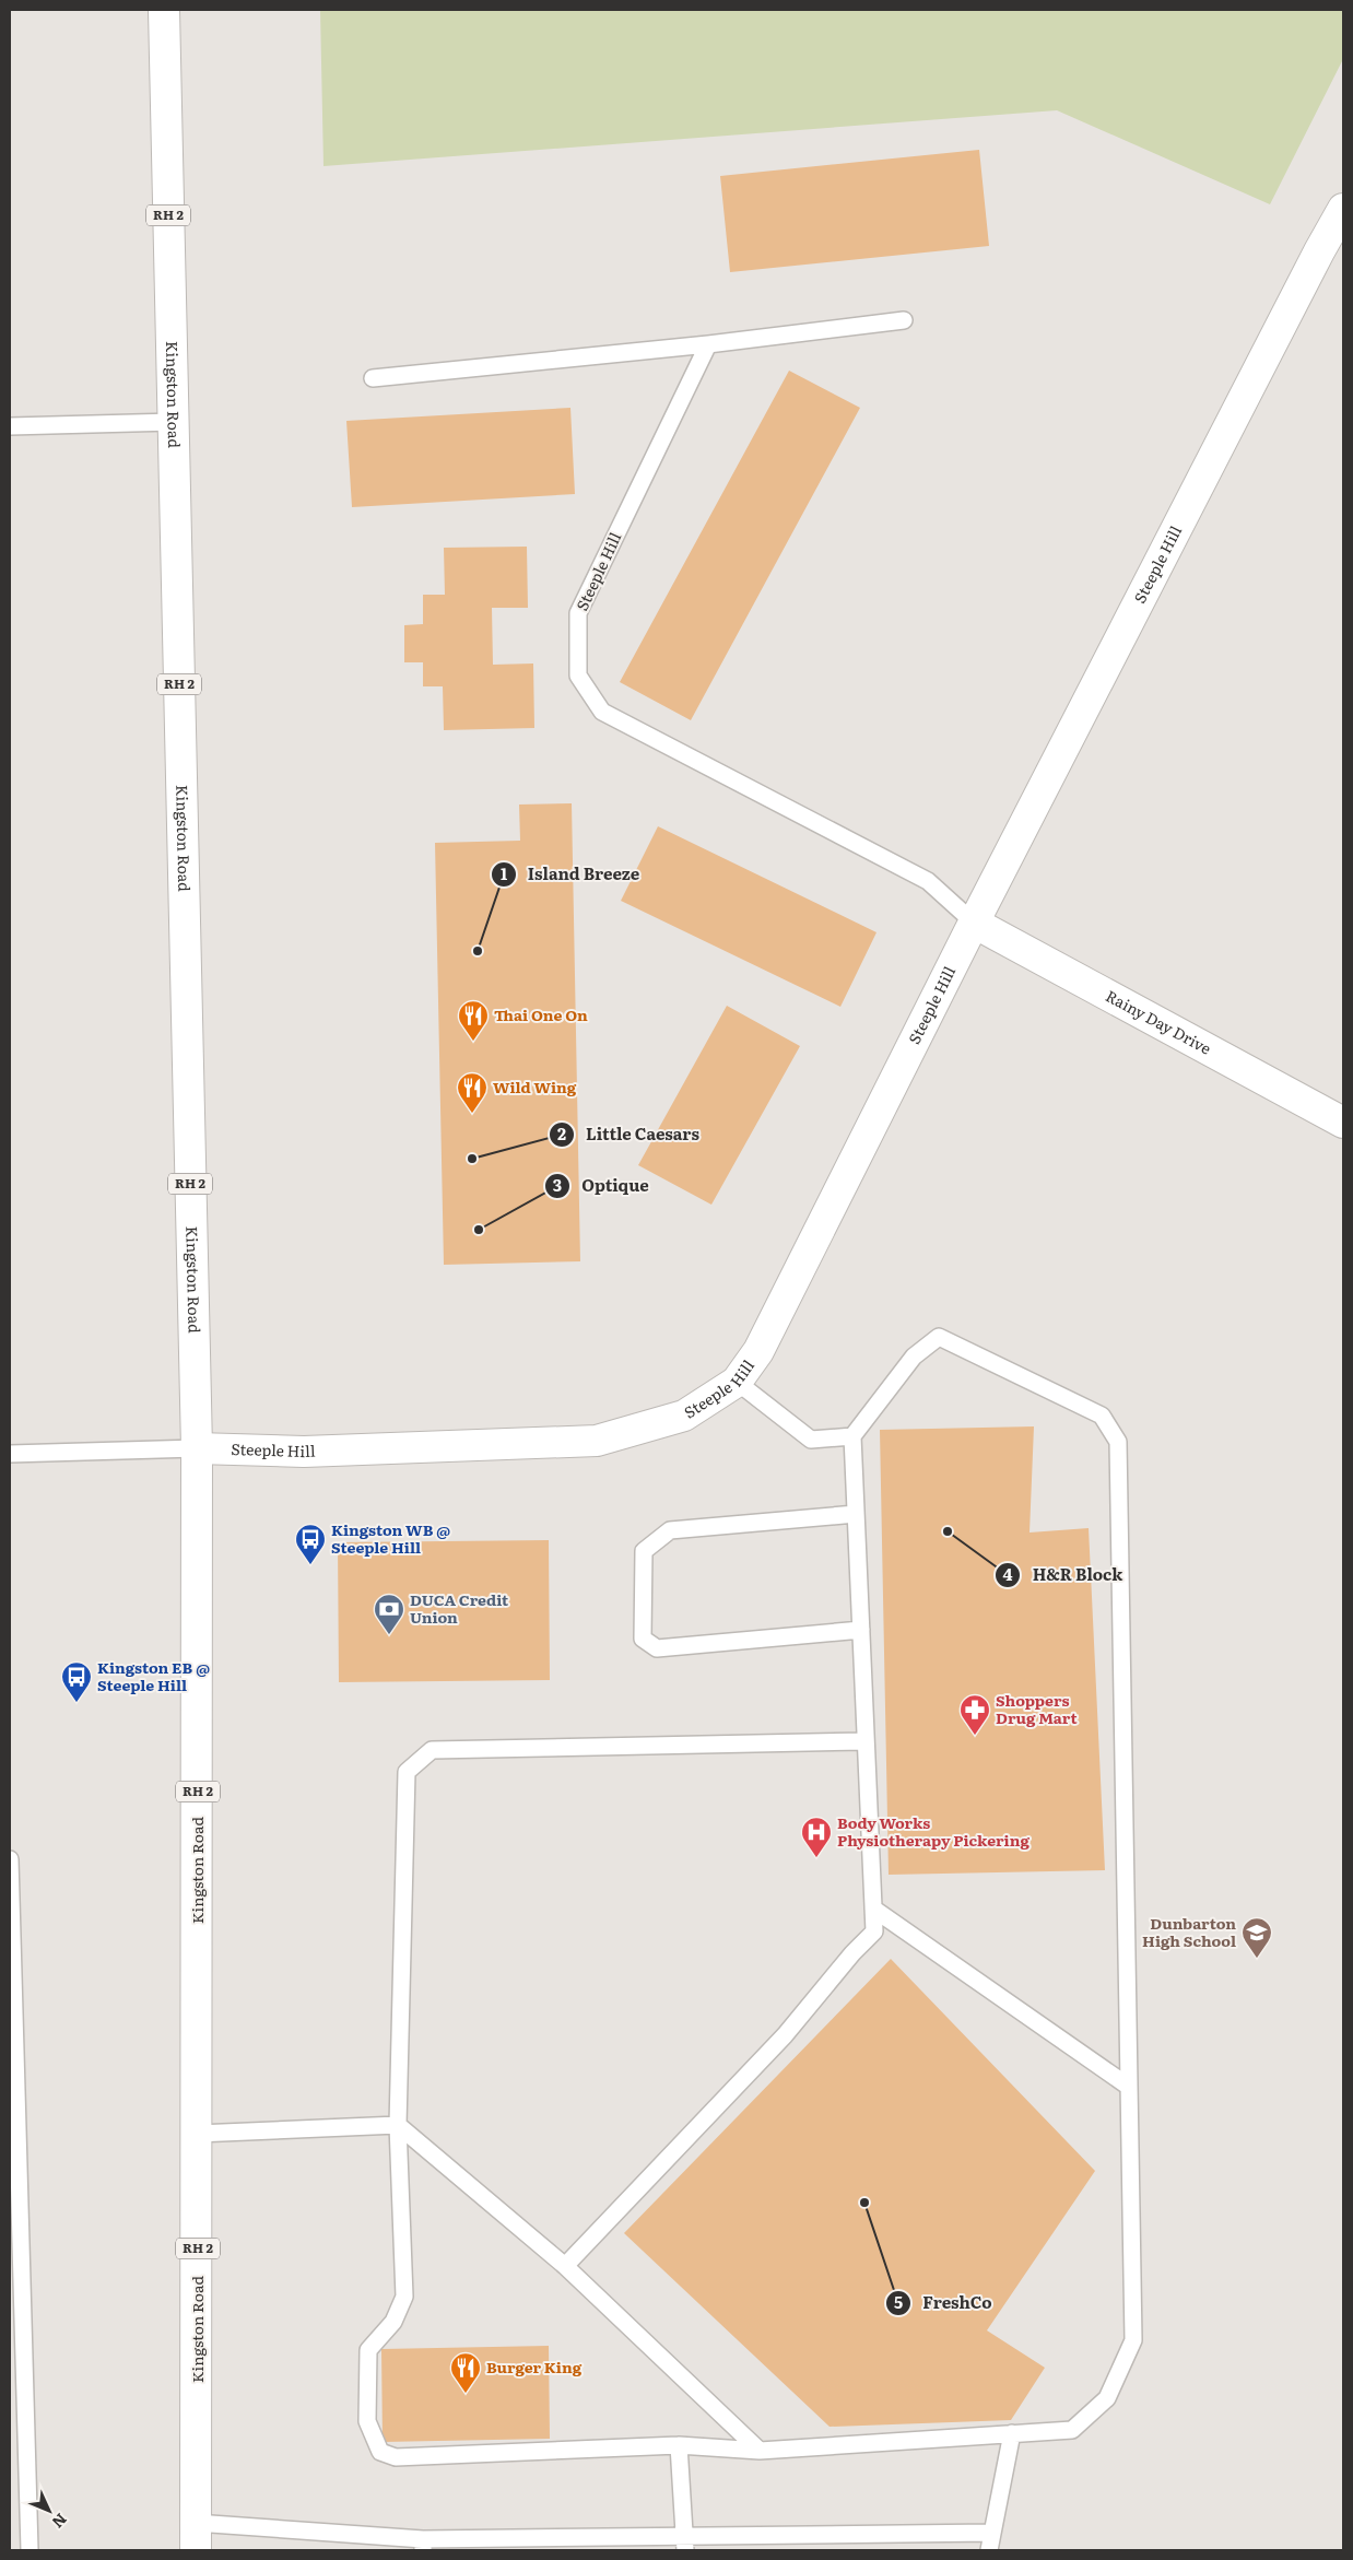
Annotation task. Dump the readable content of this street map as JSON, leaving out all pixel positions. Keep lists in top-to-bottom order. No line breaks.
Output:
{"streets":{"main road":["RH 2","Kingston Road","Steeple Hill","Rainy Day Drive"]},"crossings":[["Kingston Road","Steeple Hill"],["Steeple Hill","Rainy Day Drive"]],"places":{"other":["Island Breeze","Little Caesars","Optique","H&R Block","FreshCo"],"restaurant":["Thai One On","Wild Wing","Burger King"],"bus stop":["Kingston WB @ Steeple Hill","Kingston EB @ Steeple Hill"],"bank":["DUCA Credit Union"],"pharmacy":["Shoppers Drug Mart"],"hospital":["Body Works Physiotherapy Pickering"],"school or university":["Dunbarton High School"]},"north":"bottom right"}
